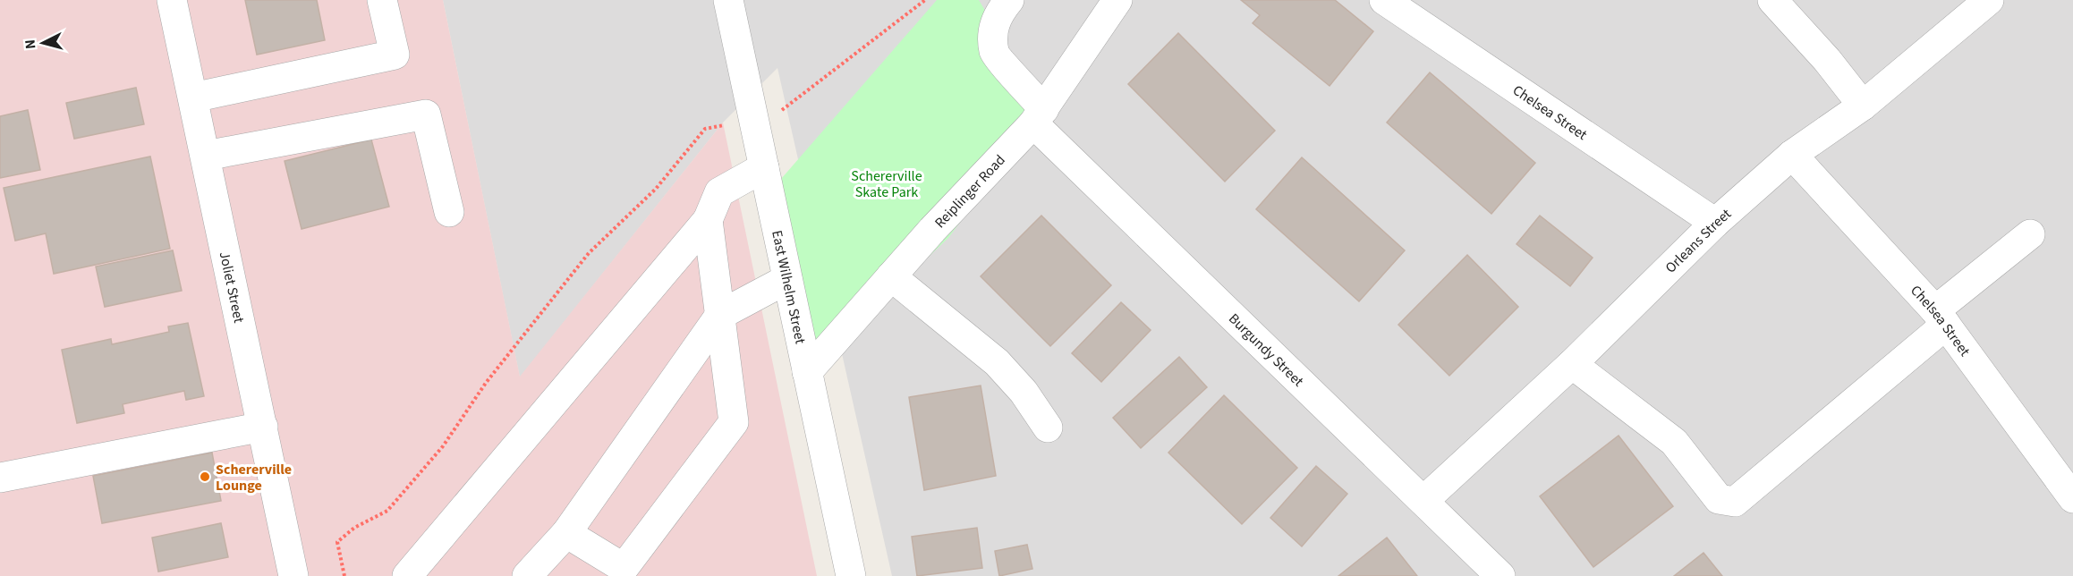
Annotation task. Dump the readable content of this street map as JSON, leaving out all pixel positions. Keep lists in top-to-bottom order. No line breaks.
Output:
{"streets":{"street":["Chelsea Street","Reiplinger Road","Orleans Street","Joliet Street","East Wilhelm Street","Burgundy Street"]},"crossings":[["Chelsea Street","Orleans Street"],["Reiplinger Road","East Wilhelm Street"],["Reiplinger Road","Burgundy Street"],["Orleans Street","Burgundy Street"]],"parks":["Schererville Skate Park"],"places":["Schererville Lounge"],"north":"left"}
